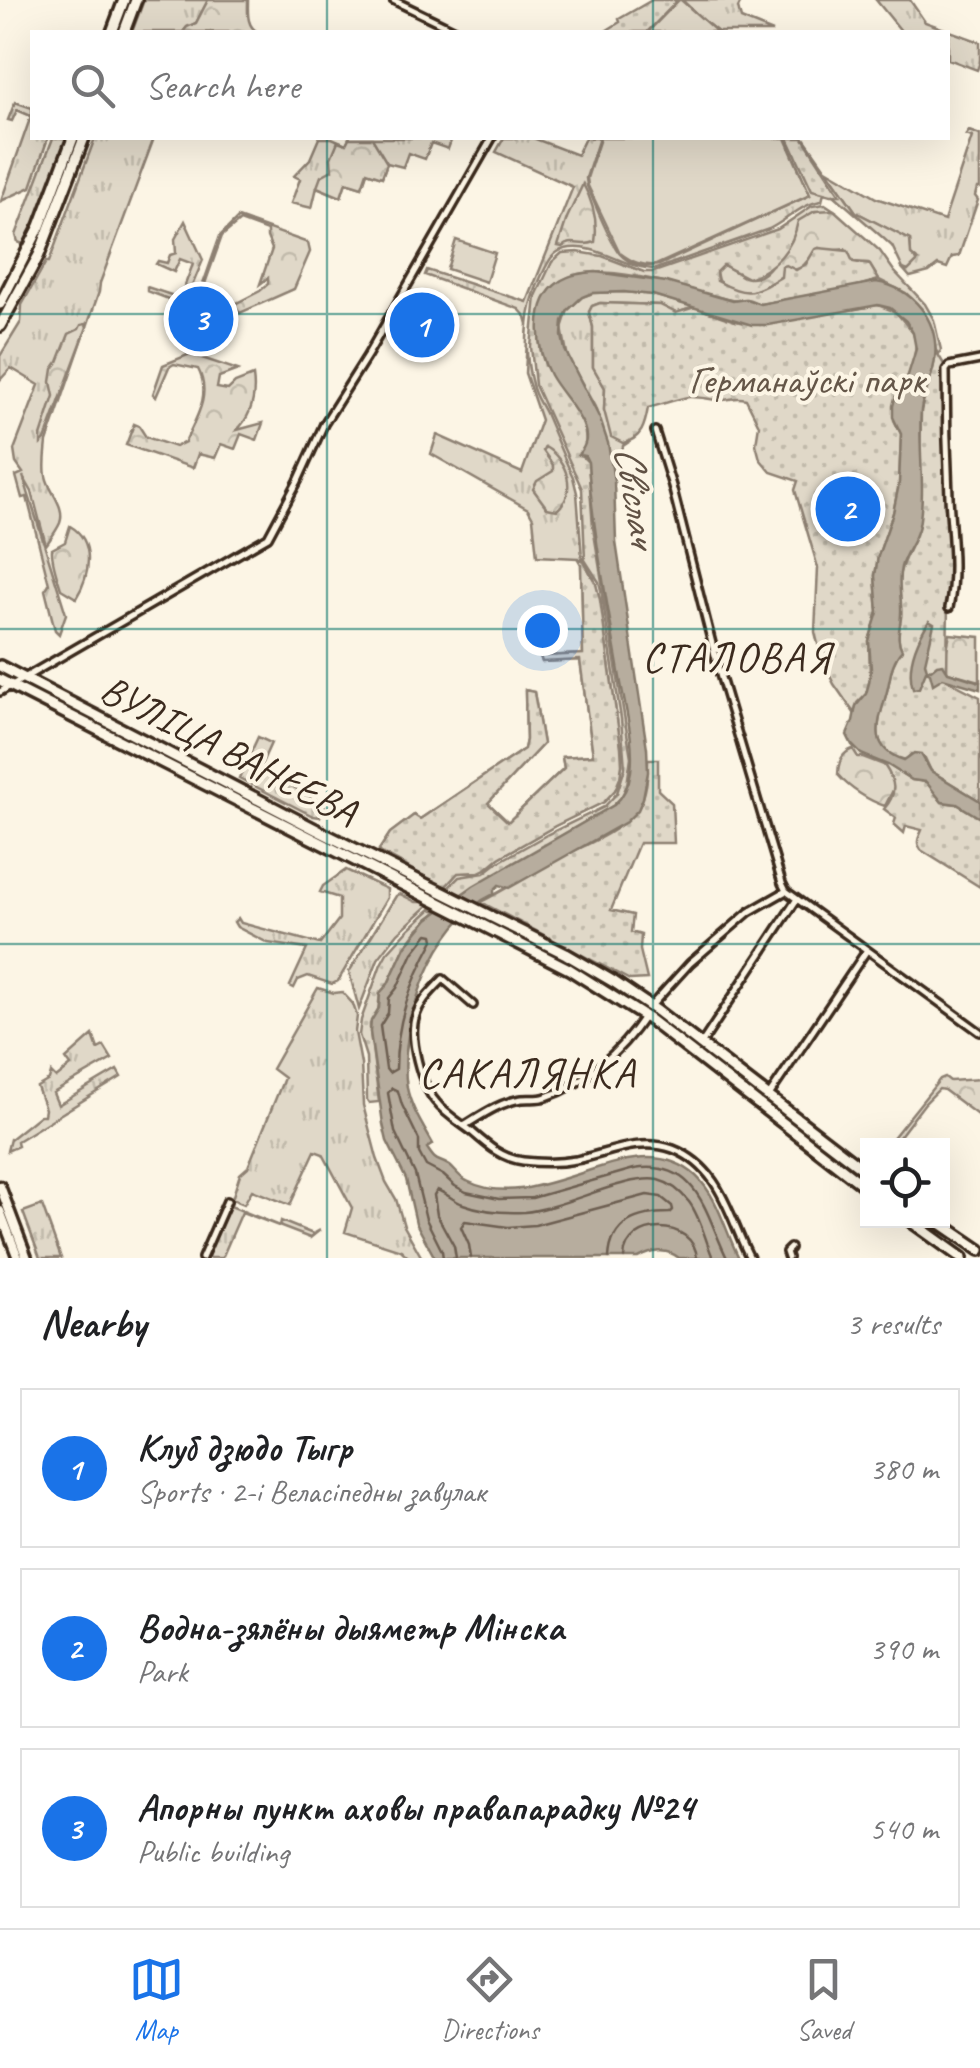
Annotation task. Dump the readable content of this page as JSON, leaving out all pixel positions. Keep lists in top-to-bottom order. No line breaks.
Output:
{"streets":{"main road":["ВУЛІЦА ВАНЕЕВА"]},"districts":["СТАЛОВАЯ","САКАЛЯНКА"],"water":["Свіслач"],"parks":["Германаўскі парк"],"page":{"search":"Search here","pins":["3","1","2"],"heading":["Nearby","3 results"],"list":[{"mark":"1","name":"Клуб дзюдо Тыгр","note":"Sports · 2-і Веласіпедны завулак","value":"380 m"},{"mark":"2","name":"Водна-зялёны дыяметр Мінска","note":"Park","value":"390 m"},{"mark":"3","name":"Апорны пункт аховы правапарадку №24","note":"Public building","value":"540 m"}],"nav":["Map","Directions","Saved"]}}
